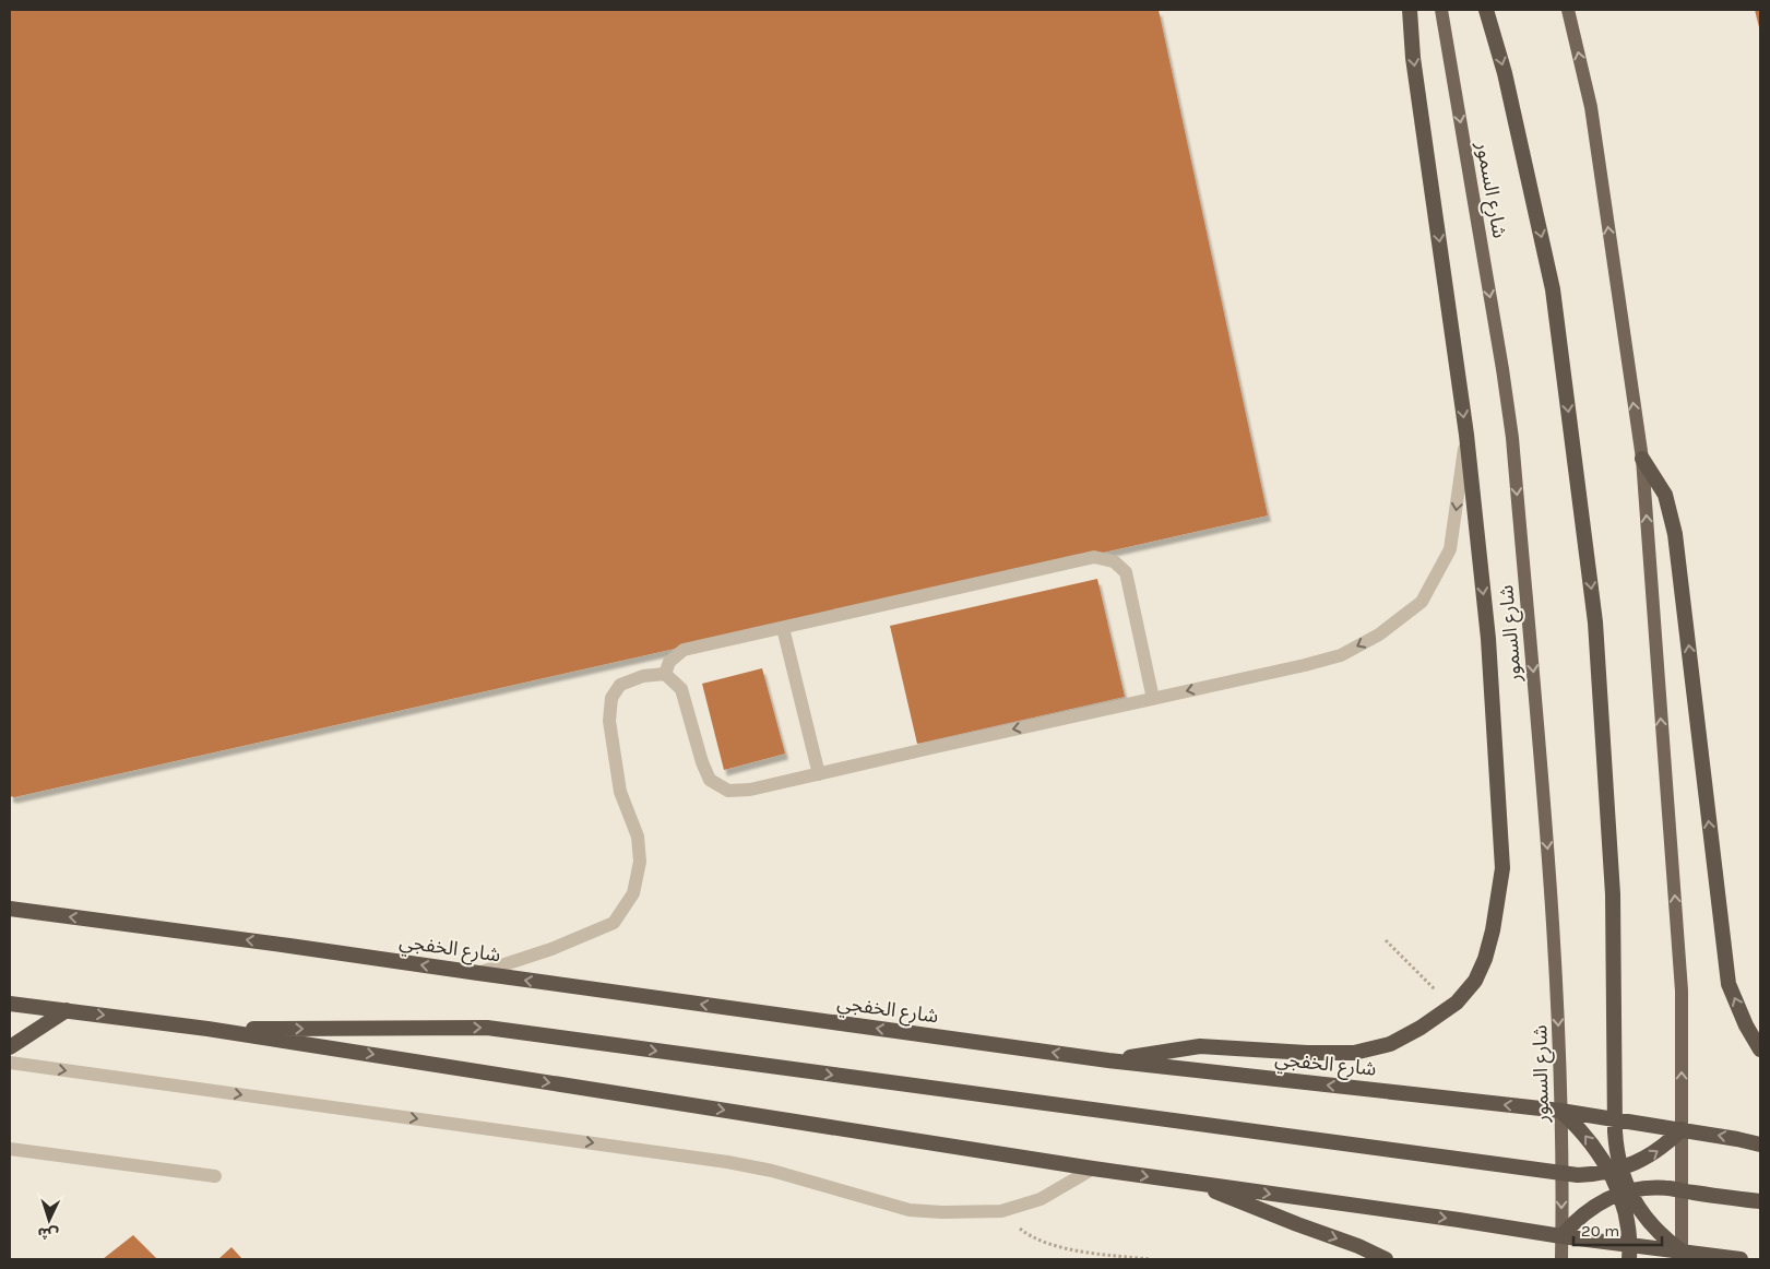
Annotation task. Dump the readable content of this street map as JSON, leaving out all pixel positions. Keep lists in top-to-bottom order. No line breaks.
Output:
{"streets":{"highway":["شارع الخفجي"],"main road":["شارع السمور"]},"crossings":[["شارع السمور","شارع الخفجي"]],"one_way":["شارع السمور"],"scale_bar":"20 m","north":"bottom"}
